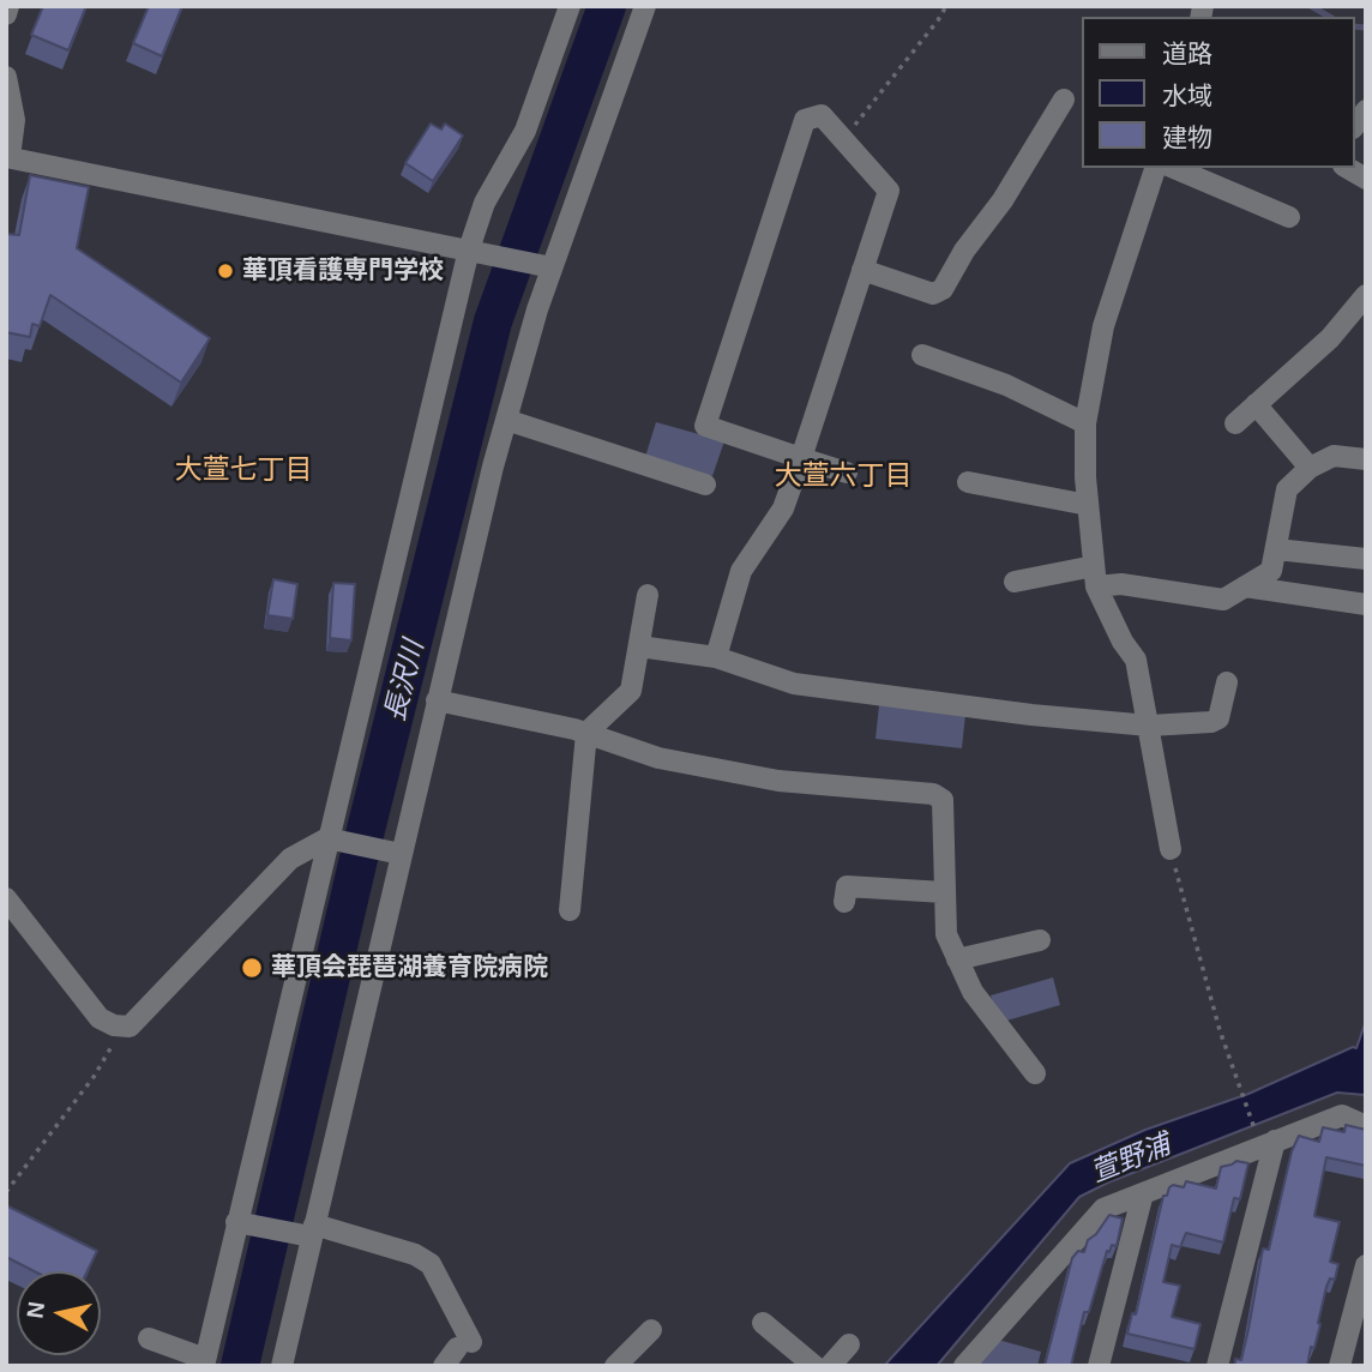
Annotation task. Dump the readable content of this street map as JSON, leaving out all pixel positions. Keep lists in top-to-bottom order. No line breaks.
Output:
{"districts":["大萱七丁目","大萱六丁目"],"water":["長沢川","萱野浦"],"places":["華頂看護専門学校","華頂会琵琶湖養育院病院"],"legend":["道路","水域","建物"],"north":"left"}
